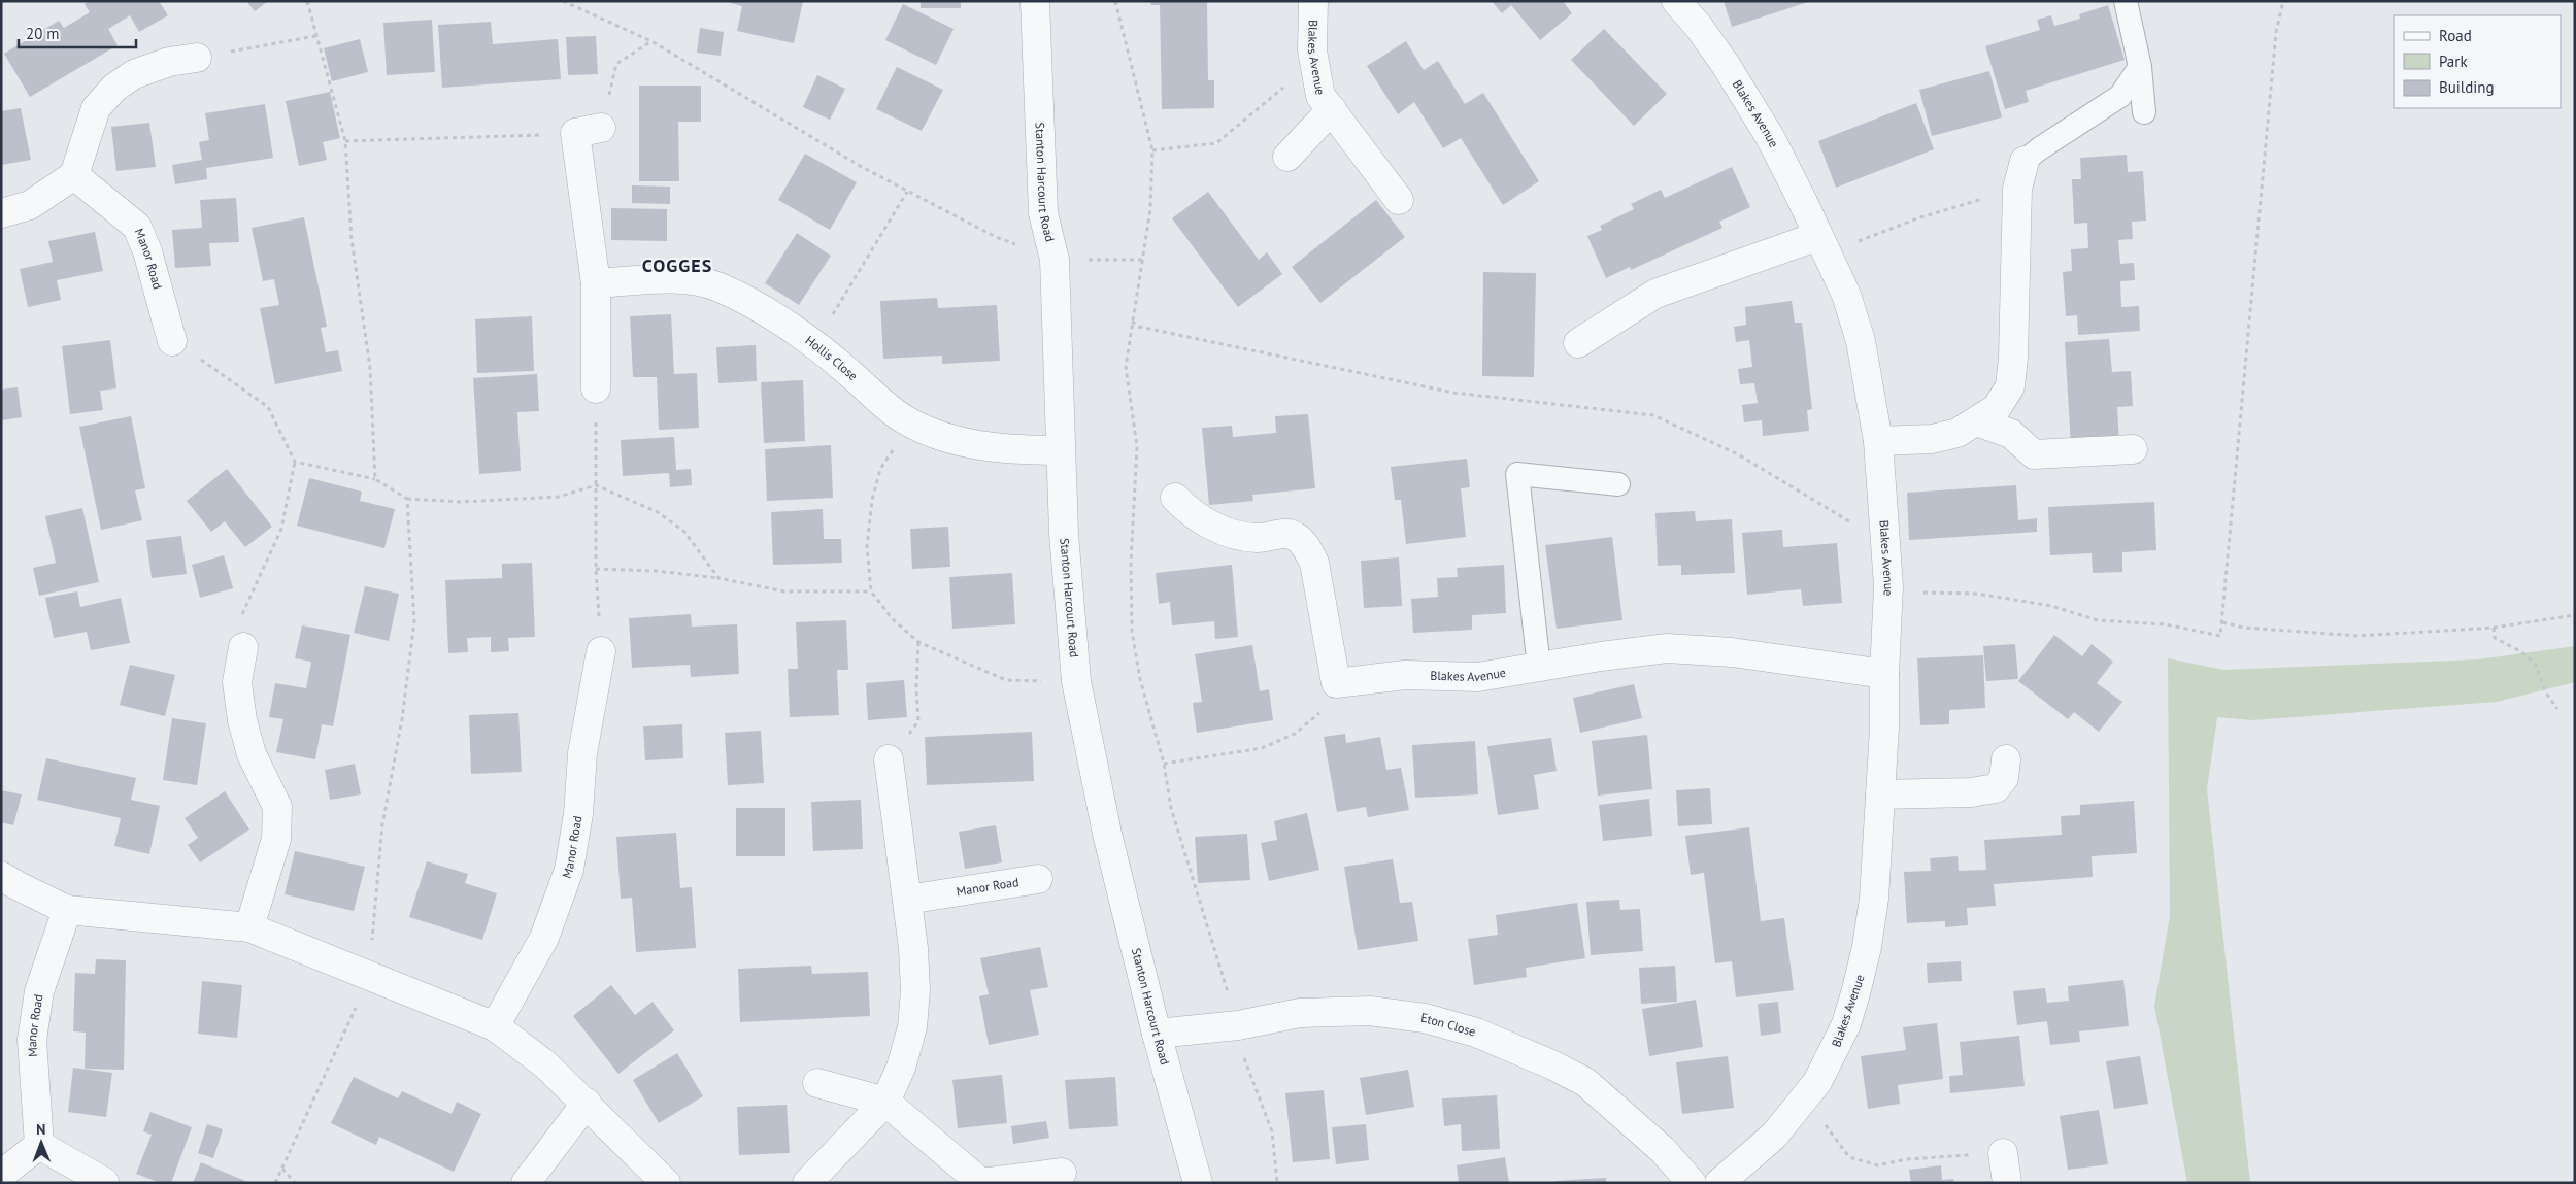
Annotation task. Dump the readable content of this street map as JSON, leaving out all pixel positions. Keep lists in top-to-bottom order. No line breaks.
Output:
{"streets":{"street":["Blakes Avenue","Stanton Harcourt Road","Manor Road","Hollis Close","Eton Close"]},"crossings":[["Stanton Harcourt Road","Hollis Close"],["Stanton Harcourt Road","Eton Close"]],"districts":["COGGES"],"legend":["Road","Park","Building"],"scale_bar":"20 m","north":"top"}
